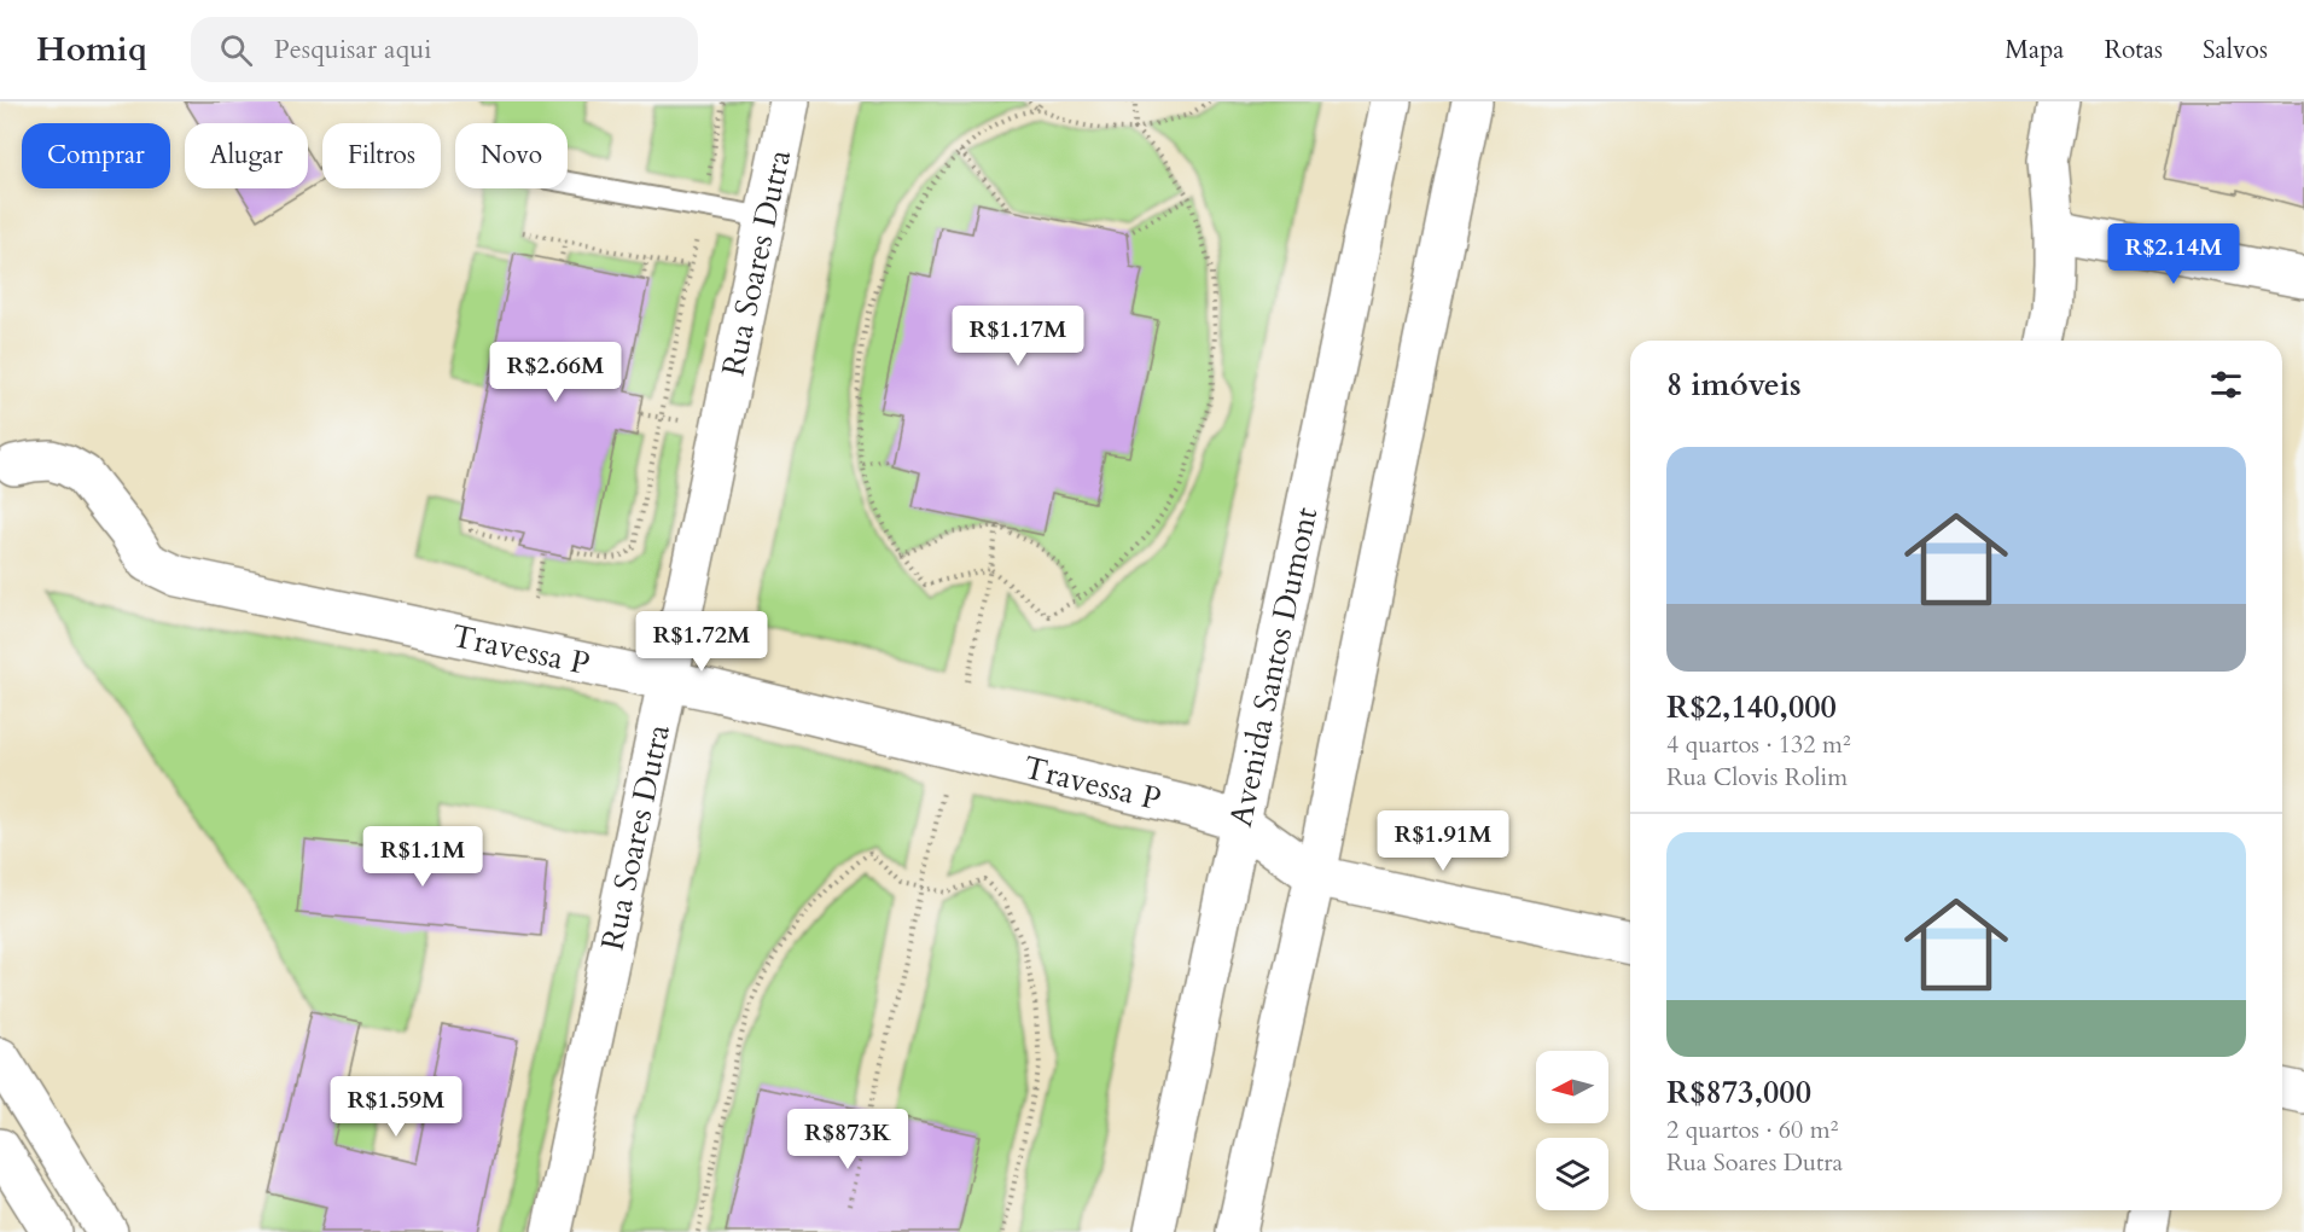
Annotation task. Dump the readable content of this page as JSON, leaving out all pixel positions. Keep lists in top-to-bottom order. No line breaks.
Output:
{"streets":{"street":["Rua Soares Dutra","Travessa P","Avenida Santos Dumont"]},"crossings":[["Rua Soares Dutra","Travessa P"],["Travessa P","Avenida Santos Dumont"]],"north":"left","page":{"header":"Homiq","search":"Pesquisar aqui","nav":["Mapa","Rotas","Salvos"],"chip":["Comprar","Alugar","Filtros","Novo"],"price":["R$2.14M","R$1.17M","R$2.66M","R$1.72M","R$1.91M","R$1.1M","R$1.59M","R$873K"],"heading":"8 imóveis","list":[{"name":"R$2,140,000","note":"4 quartos · 132 m² · Rua Clovis Rolim"},{"name":"R$873,000","note":"2 quartos · 60 m² · Rua Soares Dutra"}]}}
